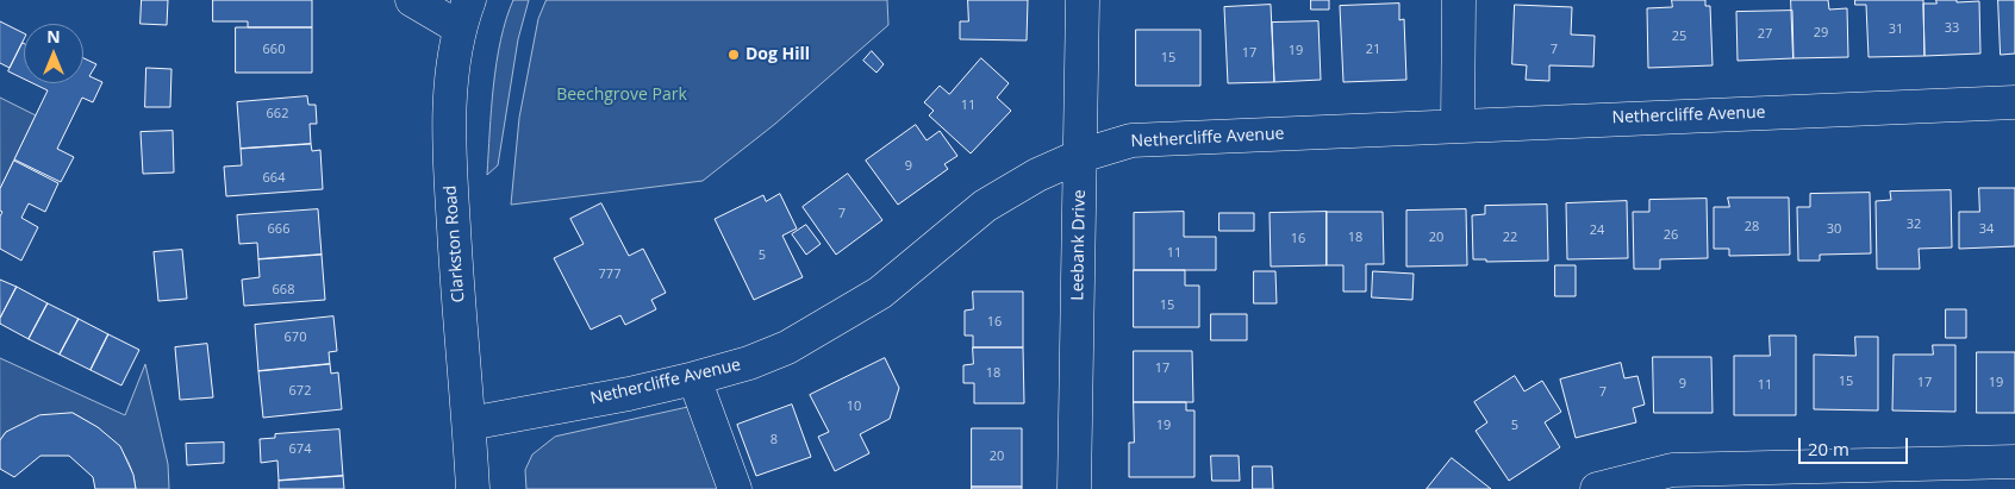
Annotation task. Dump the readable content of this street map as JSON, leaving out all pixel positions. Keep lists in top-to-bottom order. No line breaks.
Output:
{"streets":{"street":["Nethercliffe Avenue","Clarkston Road","Leebank Drive"]},"crossings":[["Nethercliffe Avenue","Clarkston Road"],["Nethercliffe Avenue","Leebank Drive"]],"parks":["Beechgrove Park"],"places":["Dog Hill"],"house_numbers":["33","31","29","27","25","660","21","7","19","17","15","11","662","9","664","7","32","28","666","30","34","24","26","18","20","22","16","11","5","777","668","15","16","670","17","18","15","17","19","9","11","672","7","10","19","5","8","674","20"],"scale_bar":"20 m","north":"top"}
